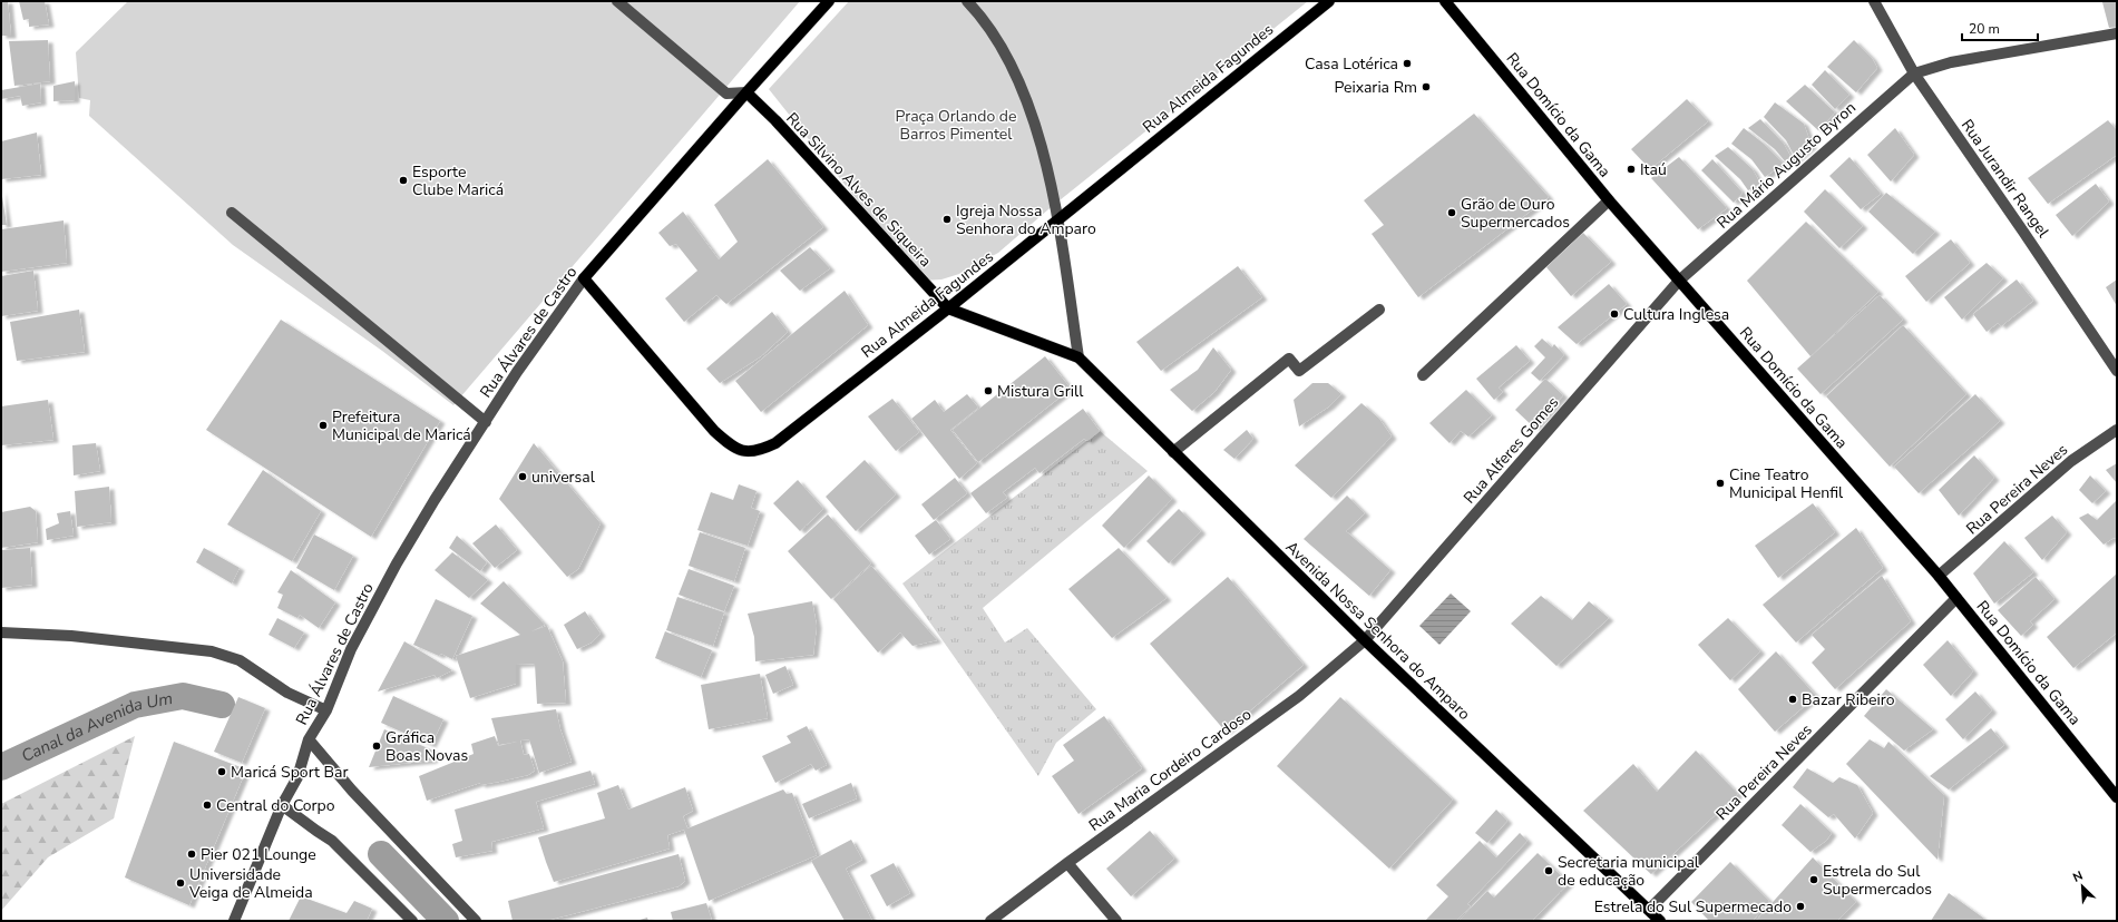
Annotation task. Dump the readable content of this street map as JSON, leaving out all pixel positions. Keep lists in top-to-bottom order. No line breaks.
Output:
{"streets":{"main road":["Rua Almeida Fagundes","Rua Domício da Gama","Rua Silvino Alves de Siqueira","Rua Álvares de Castro","Avenida Nossa Senhora do Amparo"],"street":["Rua Mário Augusto Byron","Rua Jurandir Rangel","Rua Alferes Gomes","Rua Pereira Neves","Rua Maria Cordeiro Cardoso"]},"crossings":[["Rua Almeida Fagundes","Rua Silvino Alves de Siqueira"],["Rua Almeida Fagundes","Rua Álvares de Castro"],["Rua Almeida Fagundes","Avenida Nossa Senhora do Amparo"],["Rua Domício da Gama","Rua Mário Augusto Byron"],["Rua Domício da Gama","Rua Alferes Gomes"],["Rua Domício da Gama","Rua Pereira Neves"],["Rua Mário Augusto Byron","Rua Jurandir Rangel"],["Rua Mário Augusto Byron","Rua Alferes Gomes"],["Rua Silvino Alves de Siqueira","Rua Álvares de Castro"],["Rua Silvino Alves de Siqueira","Avenida Nossa Senhora do Amparo"],["Rua Alferes Gomes","Avenida Nossa Senhora do Amparo"],["Rua Alferes Gomes","Rua Maria Cordeiro Cardoso"],["Rua Pereira Neves","Avenida Nossa Senhora do Amparo"],["Avenida Nossa Senhora do Amparo","Rua Maria Cordeiro Cardoso"]],"water":["Canal da Avenida Um"],"parks":["Praça Orlando de Barros Pimentel"],"places":["Casa Lotérica","Peixaria Rm","Itaú","Esporte Clube Maricá","Grão de Ouro Supermercados","Igreja Nossa Senhora do Amparo","Cultura Inglesa","Mistura Grill","Prefeitura Municipal de Maricá","universal","Cine Teatro Municipal Henfil","Bazar Ribeiro","Gráfica Boas Novas","Maricá Sport Bar","Central do Corpo","Pier 021 Lounge","Secretaria municipal de educação","Estrela do Sul Supermercados","Universidade Veiga de Almeida","Estrela do Sul Supermecado"],"scale_bar":"20 m","north":"top left"}
